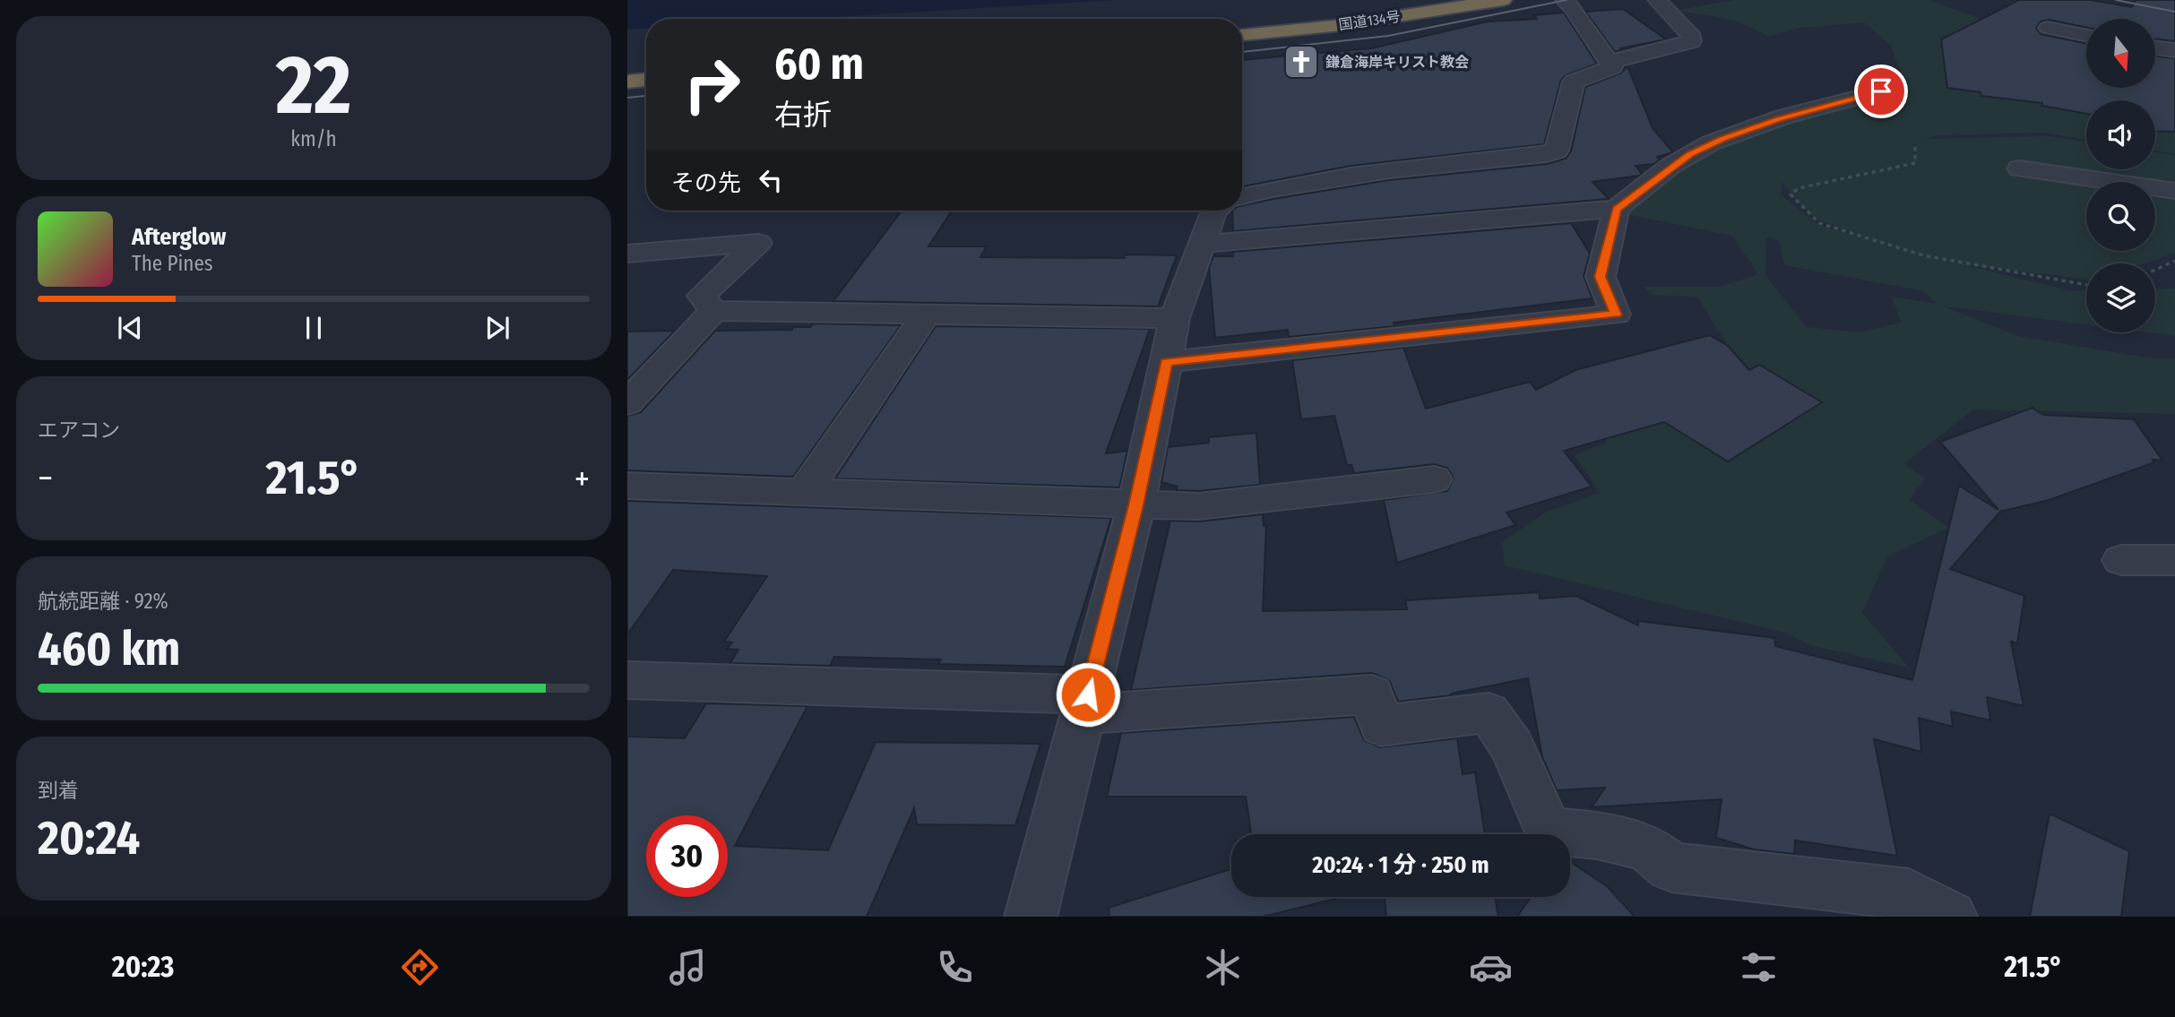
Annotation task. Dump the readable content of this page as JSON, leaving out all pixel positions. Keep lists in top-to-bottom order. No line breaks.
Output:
{"streets":{"highway":["国道134号"]},"places":{"church":["鎌倉海岸キリスト教会"]},"north":"bottom","page":{"tile":[["22","km/h"],"エアコン",["航続距離 · 92%","460 km"],["到着","20:24"]],"turn":["60 m","右折"],"then":"その先","song":["Afterglow","The Pines"],"heat":["−","21.5°","+"],"limit":"30","trip":"20:24 · 1 分 · 250 m","tabs":["20:23","21.5°"]}}
